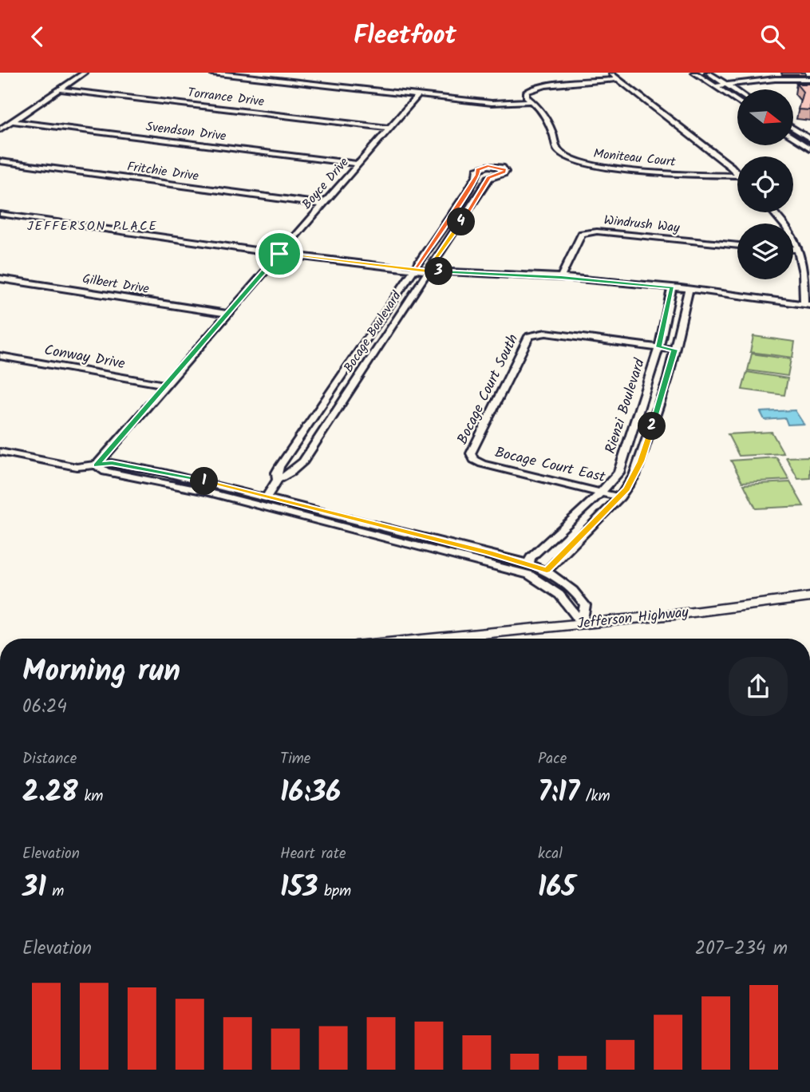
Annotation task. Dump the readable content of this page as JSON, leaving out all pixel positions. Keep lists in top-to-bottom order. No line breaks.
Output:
{"streets":{"main road":["Jefferson Highway"],"street":["Torrance Drive","Svendson Drive","Moniteau Court","Fritchie Drive","Boyce Drive","Windrush Way","Gilbert Drive","Bocage Boulevard","Conway Drive","Bocage Court South","Rienzi Boulevard","Bocage Court East"]},"crossings":[["Torrance Drive","Boyce Drive"],["Svendson Drive","Boyce Drive"],["Fritchie Drive","Boyce Drive"],["Boyce Drive","Gilbert Drive"],["Boyce Drive","Conway Drive"],["Bocage Court South","Rienzi Boulevard"],["Bocage Court South","Bocage Court East"],["Rienzi Boulevard","Bocage Court East"]],"districts":["JEFFERSON PLACE"],"north":"right","page":{"header":"Fleetfoot","pins":["4","3","2","1"],"heading":["Morning run","06:24"],"stats":[["Distance","2.28 km"],["Time","16:36"],["Pace","7:17 /km"],["Elevation","31 m"],["Heart rate","153 bpm"],["kcal","165"]],"chart":["Elevation","207–234 m"]}}
